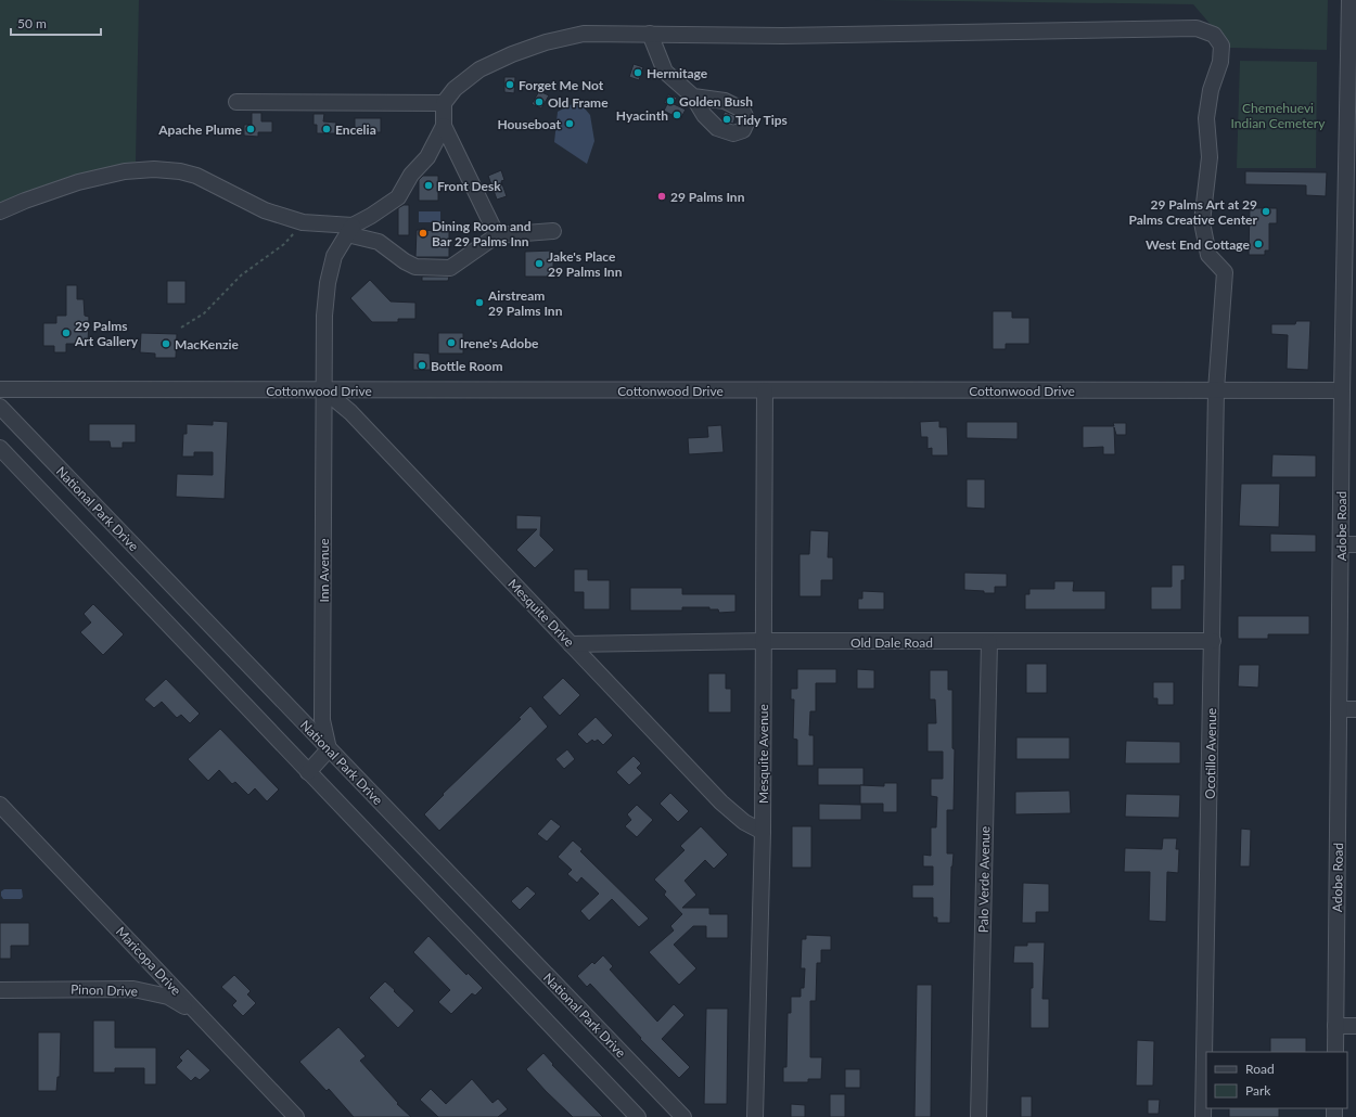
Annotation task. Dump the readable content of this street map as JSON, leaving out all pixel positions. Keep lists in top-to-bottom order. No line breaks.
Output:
{"streets":{"street":["Cottonwood Drive","National Park Drive","Adobe Road","Inn Avenue","Mesquite Drive","Old Dale Road","Mesquite Avenue","Ocotillo Avenue","Palo Verde Avenue","Maricopa Drive","Pinon Drive"]},"crossings":[["Cottonwood Drive","Adobe Road"],["Cottonwood Drive","Inn Avenue"],["Cottonwood Drive","Mesquite Drive"],["Cottonwood Drive","Mesquite Avenue"],["Cottonwood Drive","Ocotillo Avenue"],["National Park Drive","Inn Avenue"],["Inn Avenue","Mesquite Drive"],["Mesquite Drive","Old Dale Road"],["Mesquite Drive","Mesquite Avenue"],["Old Dale Road","Mesquite Avenue"],["Old Dale Road","Ocotillo Avenue"],["Old Dale Road","Palo Verde Avenue"],["Maricopa Drive","Pinon Drive"]],"parks":["Chemehuevi Indian Cemetery"],"places":["Hermitage","Forget Me Not","Golden Bush","Old Frame","Hyacinth","Tidy Tips","Houseboat","Apache Plume","Encelia","Front Desk","29 Palms Inn","29 Palms Art at 29 Palms Creative Center","Dining Room and Bar 29 Palms Inn","West End Cottage","Jake's Place 29 Palms Inn","Airstream 29 Palms Inn","29 Palms Art Gallery","Irene's Adobe","MacKenzie","Bottle Room"],"legend":["Road","Park"],"scale_bar":"50 m"}
